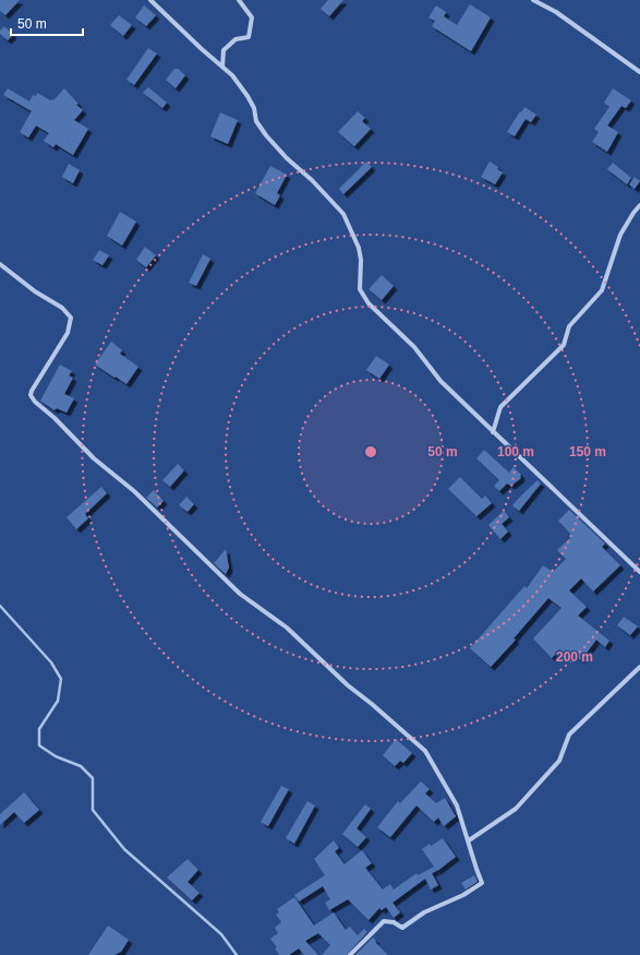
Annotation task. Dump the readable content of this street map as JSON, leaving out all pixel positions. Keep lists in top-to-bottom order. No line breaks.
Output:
{"scale_bar":"50 m","rings":["50 m","100 m","150 m","200 m"]}
